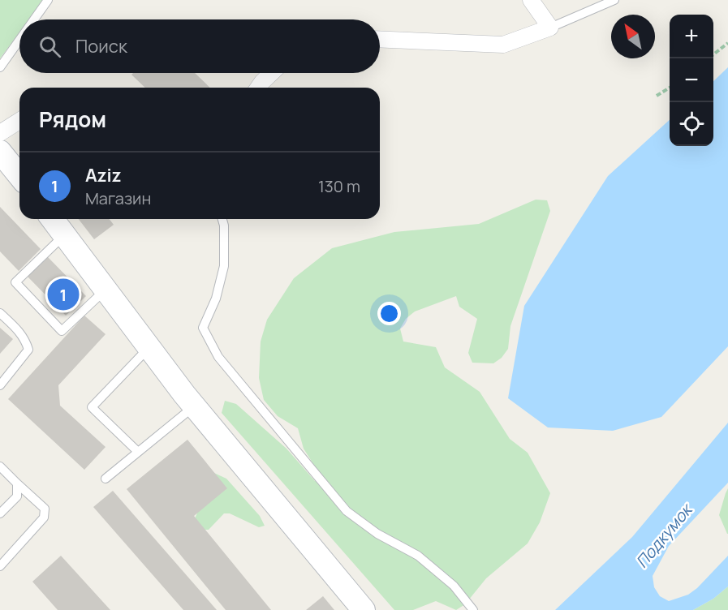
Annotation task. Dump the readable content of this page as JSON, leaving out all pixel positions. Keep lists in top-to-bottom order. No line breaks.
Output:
{"water":["Подкумок"],"north":"top left","page":{"map_buttons":["+","−"],"search":"Поиск","heading":"Рядом","list":[{"mark":"1","name":"Aziz","note":"Магазин","value":"130 m"}],"pins":"1"}}
